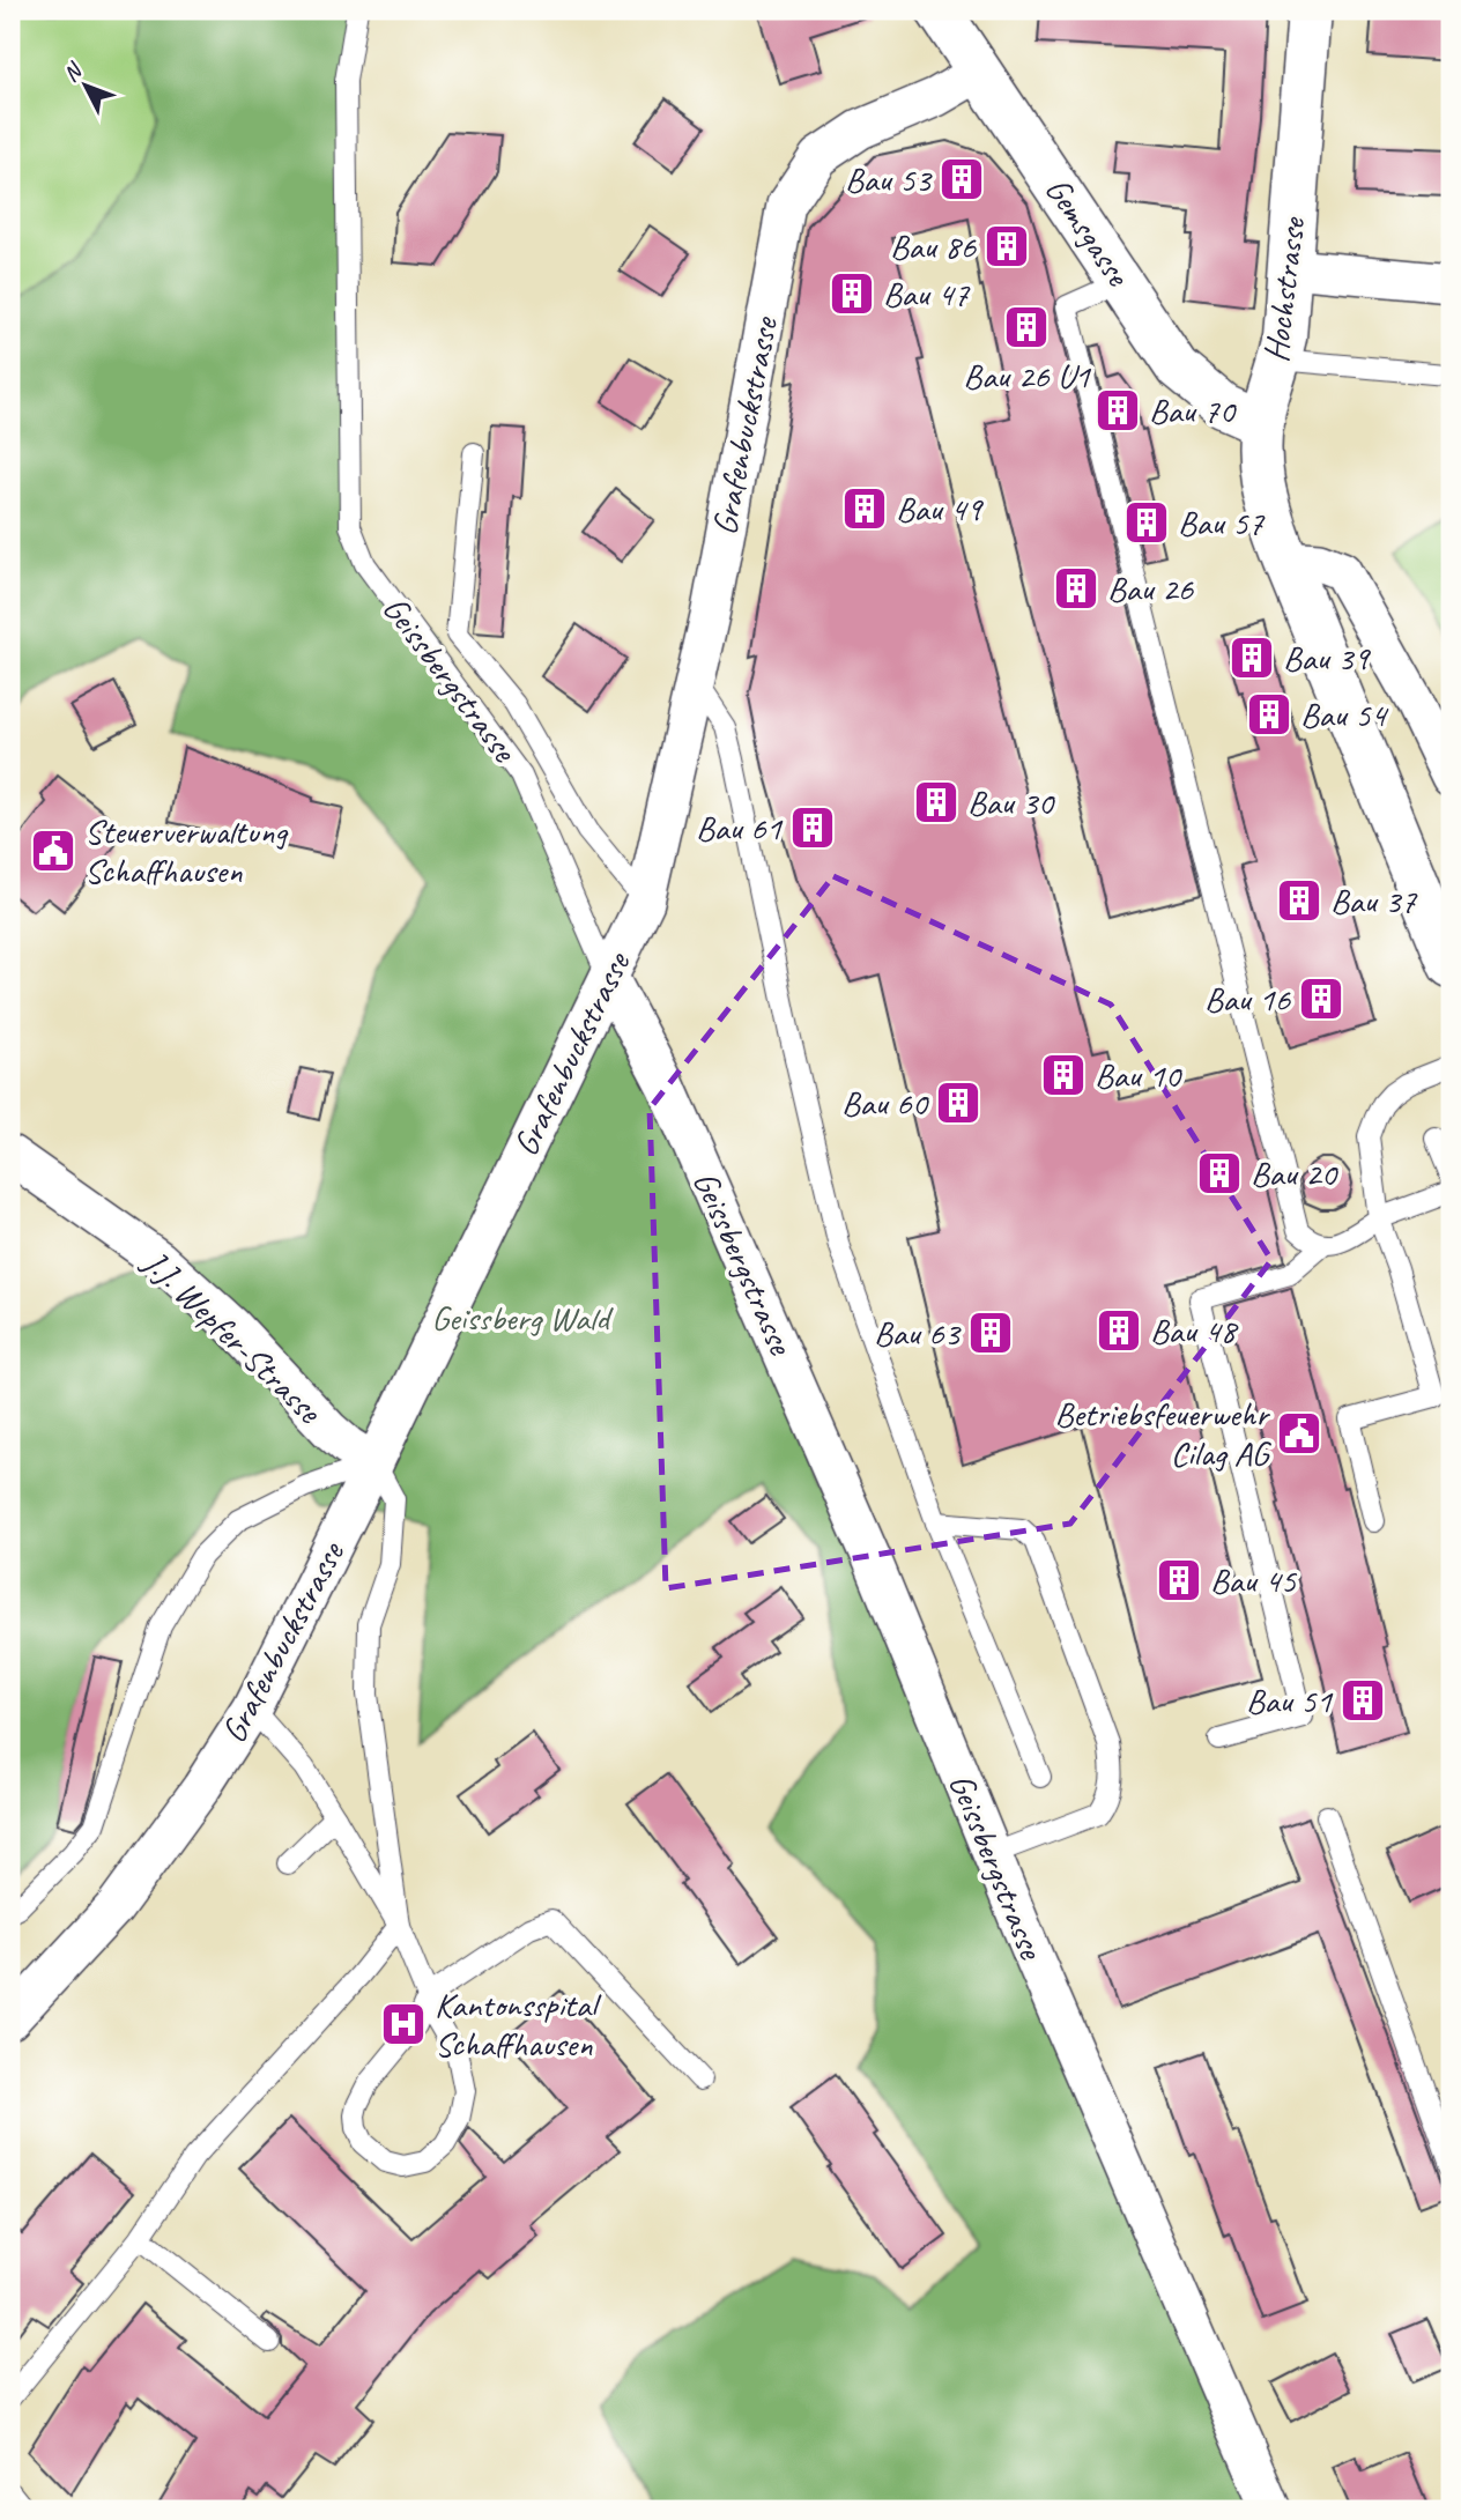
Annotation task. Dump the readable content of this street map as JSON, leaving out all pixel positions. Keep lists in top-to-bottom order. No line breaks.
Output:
{"streets":{"street":["Gemsgasse","Hochstrasse","Grafenbuckstrasse","Geissbergstrasse","J.J. Wepfer-Strasse"]},"crossings":[["Gemsgasse","Hochstrasse"],["Gemsgasse","Grafenbuckstrasse"],["Grafenbuckstrasse","Geissbergstrasse"],["Grafenbuckstrasse","J.J. Wepfer-Strasse"]],"parks":["Geissberg Wald"],"places":{"building":["Bau 53","Bau 86","Bau 47","Bau 26 U1","Bau 70","Bau 49","Bau 57","Bau 26","Bau 39","Bau 54","Bau 30","Bau 61","Bau 37","Bau 16","Bau 10","Bau 60","Bau 20","Bau 48","Bau 63","Bau 45","Bau 51"],"public building":["Steuerverwaltung Schaffhausen","Betriebsfeuerwehr Cilag AG"],"hospital":["Kantonsspital Schaffhausen"]},"north":"top left"}
